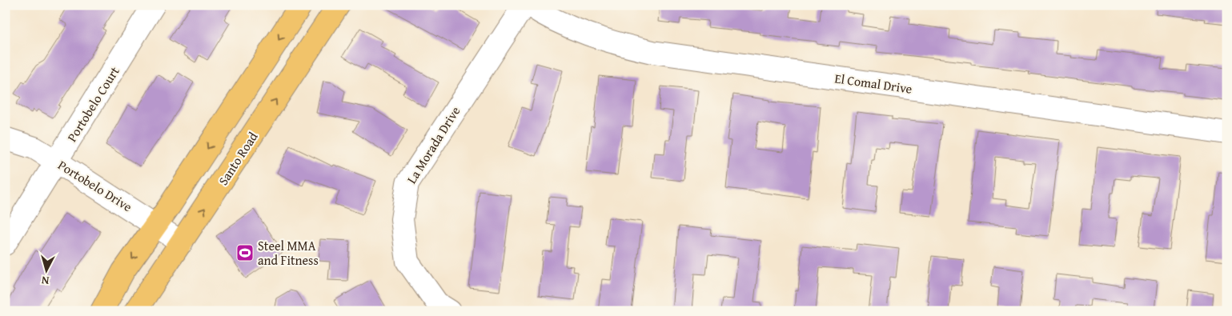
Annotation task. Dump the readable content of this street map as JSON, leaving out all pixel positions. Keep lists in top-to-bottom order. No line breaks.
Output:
{"streets":{"main road":["Santo Road"],"street":["El Comal Drive","Portobelo Court","La Morada Drive","Portobelo Drive"]},"crossings":[["Portobelo Court","Portobelo Drive"],["Santo Road","Portobelo Drive"]],"places":{"sports":["Steel MMA and Fitness"]},"north":"bottom"}
